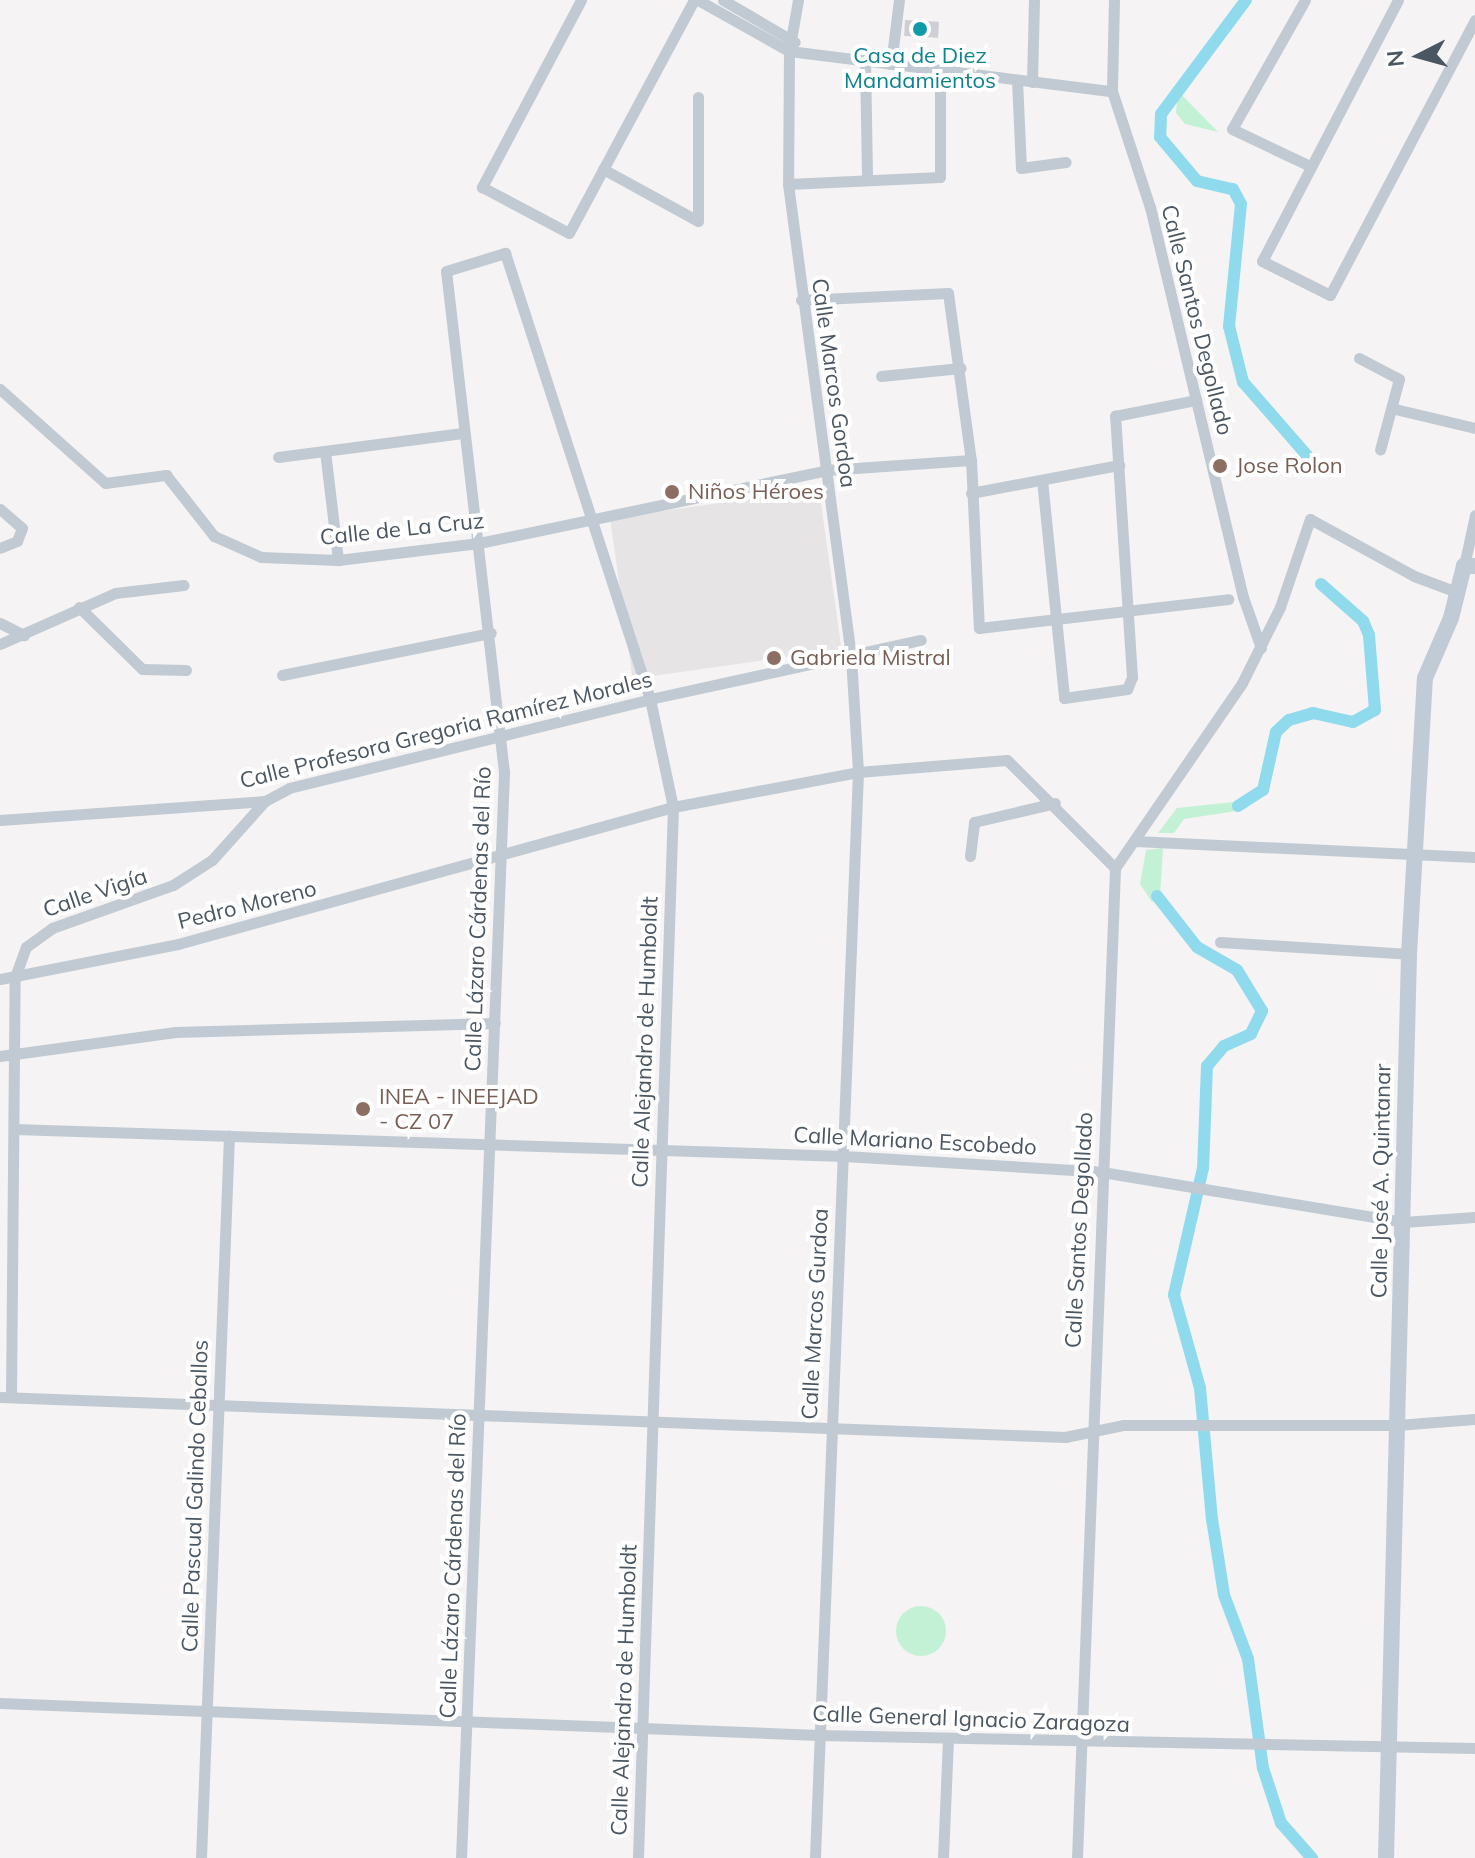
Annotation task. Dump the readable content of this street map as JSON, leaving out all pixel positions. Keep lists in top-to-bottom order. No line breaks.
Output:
{"streets":{"street":["Calle Santos Degollado","Calle Marcos Gordoa","Calle de La Cruz","Calle Profesora Gregoria Ramírez Morales","Calle Vigía","Pedro Moreno","Calle Lázaro Cárdenas del Río","Calle Alejandro de Humboldt","Calle Mariano Escobedo","Calle José A. Quintanar","Calle Marcos Gurdoa","Calle Pascual Galindo Ceballos","Calle General Ignacio Zaragoza"]},"crossings":[["Calle Santos Degollado","Pedro Moreno"],["Calle Santos Degollado","Calle Mariano Escobedo"],["Calle Santos Degollado","Calle General Ignacio Zaragoza"],["Calle Marcos Gordoa","Calle de La Cruz"],["Calle Marcos Gordoa","Calle Profesora Gregoria Ramírez Morales"],["Calle Marcos Gordoa","Pedro Moreno"],["Calle Marcos Gordoa","Calle Marcos Gurdoa"],["Calle de La Cruz","Calle Lázaro Cárdenas del Río"],["Calle de La Cruz","Calle Alejandro de Humboldt"],["Calle Profesora Gregoria Ramírez Morales","Calle Vigía"],["Calle Profesora Gregoria Ramírez Morales","Calle Lázaro Cárdenas del Río"],["Calle Profesora Gregoria Ramírez Morales","Calle Alejandro de Humboldt"],["Calle Vigía","Pedro Moreno"],["Calle Vigía","Calle Mariano Escobedo"],["Pedro Moreno","Calle Lázaro Cárdenas del Río"],["Pedro Moreno","Calle Alejandro de Humboldt"],["Pedro Moreno","Calle Marcos Gurdoa"],["Calle Lázaro Cárdenas del Río","Calle Alejandro de Humboldt"],["Calle Lázaro Cárdenas del Río","Calle Mariano Escobedo"],["Calle Lázaro Cárdenas del Río","Calle General Ignacio Zaragoza"],["Calle Alejandro de Humboldt","Calle Mariano Escobedo"],["Calle Alejandro de Humboldt","Calle General Ignacio Zaragoza"],["Calle Mariano Escobedo","Calle José A. Quintanar"],["Calle Mariano Escobedo","Calle Marcos Gurdoa"],["Calle Mariano Escobedo","Calle Pascual Galindo Ceballos"],["Calle José A. Quintanar","Calle General Ignacio Zaragoza"],["Calle Marcos Gurdoa","Calle General Ignacio Zaragoza"],["Calle Pascual Galindo Ceballos","Calle General Ignacio Zaragoza"]],"places":["Casa de Diez Mandamientos","Jose Rolon","Niños Héroes","Gabriela Mistral","INEA - INEEJAD - CZ 07"],"north":"left"}
